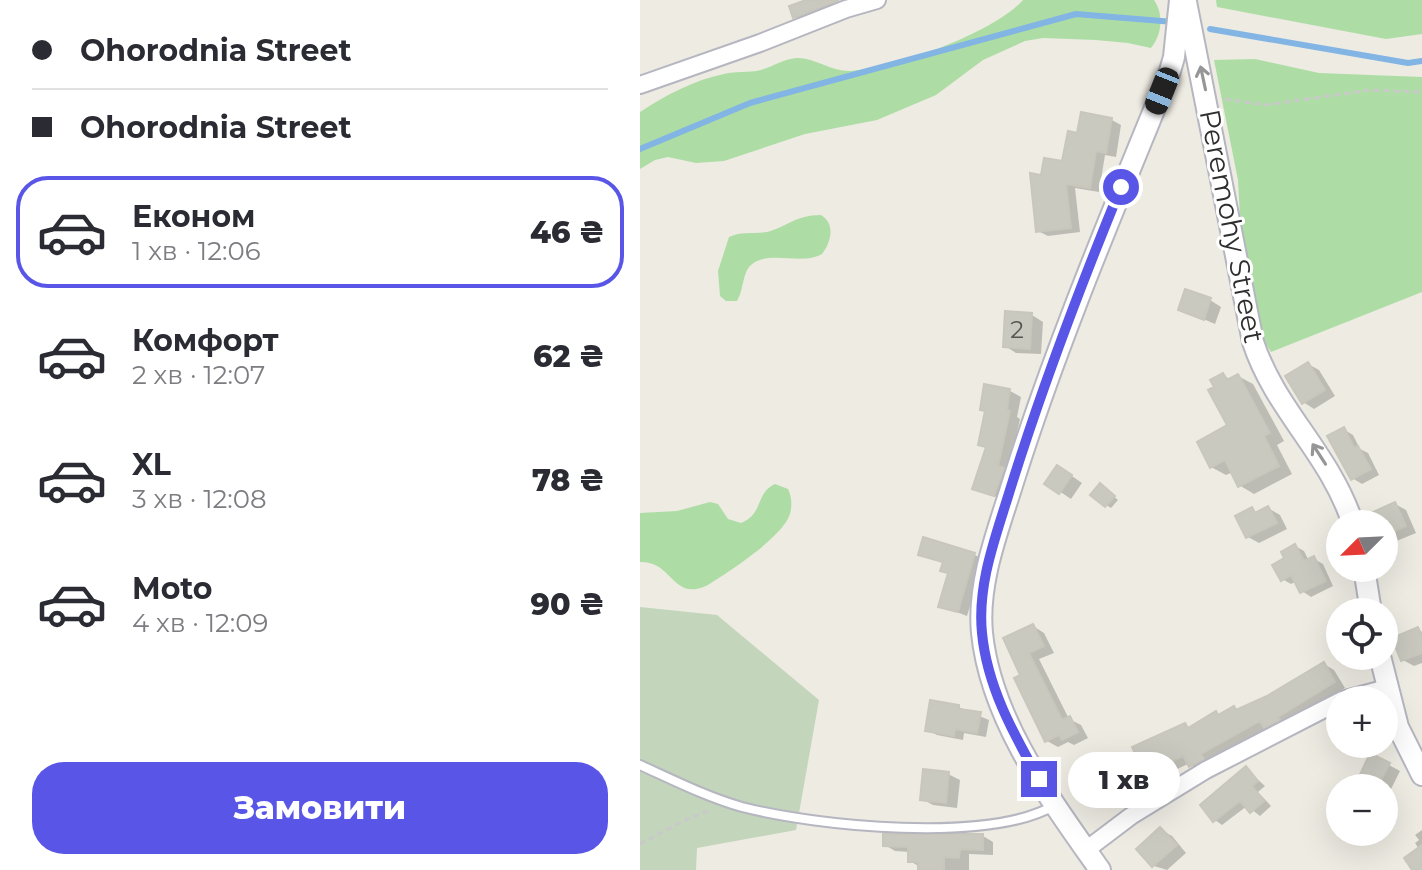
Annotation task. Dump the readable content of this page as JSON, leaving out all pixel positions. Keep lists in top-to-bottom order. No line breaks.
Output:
{"streets":{"street":["Peremohy Street"]},"one_way":["Peremohy Street"],"house_numbers":["2"],"north":"bottom left","page":{"banner":["Ohorodnia Street","Ohorodnia Street"],"list":[{"name":"Економ","note":"1 хв · 12:06","value":"46 ₴"},{"name":"Комфорт","note":"2 хв · 12:07","value":"62 ₴"},{"name":"XL","note":"3 хв · 12:08","value":"78 ₴"},{"name":"Moto","note":"4 хв · 12:09","value":"90 ₴"}],"map_buttons":["+","−"],"buttons":"Замовити","bubble":"1 хв"}}
